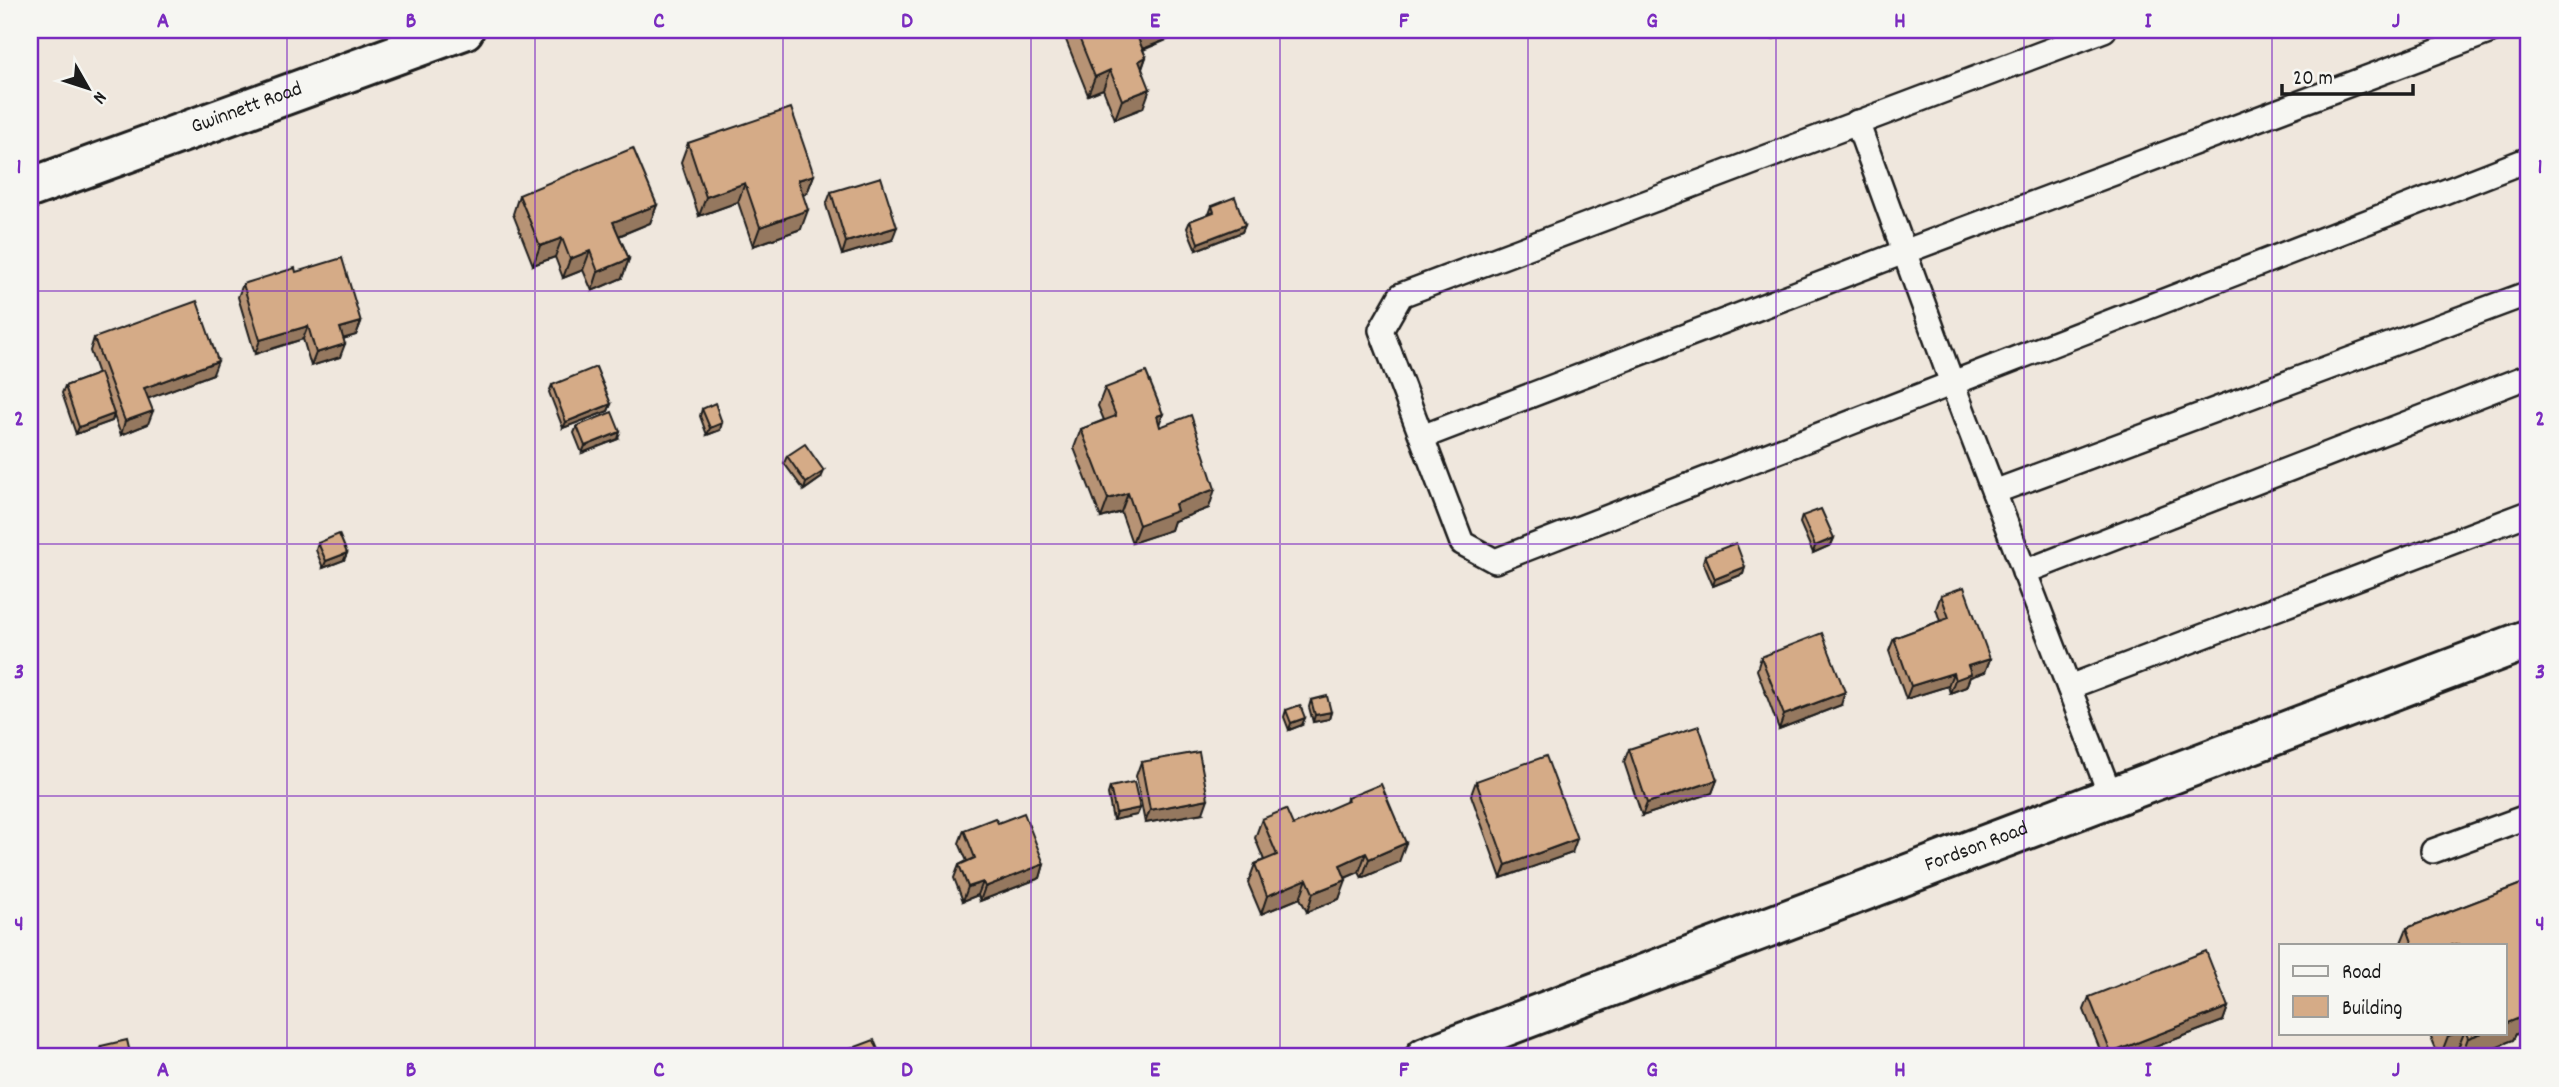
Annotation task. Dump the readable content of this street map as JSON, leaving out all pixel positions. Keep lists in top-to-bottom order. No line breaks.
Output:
{"streets":{"street":["Gwinnett Road","Fordson Road"]},"legend":["Road","Building"],"scale_bar":"20 m","north":"bottom right","grid":{"columns":["A","B","C","D","E","F","G","H","I","J"],"rows":["1","2","3","4"]}}
